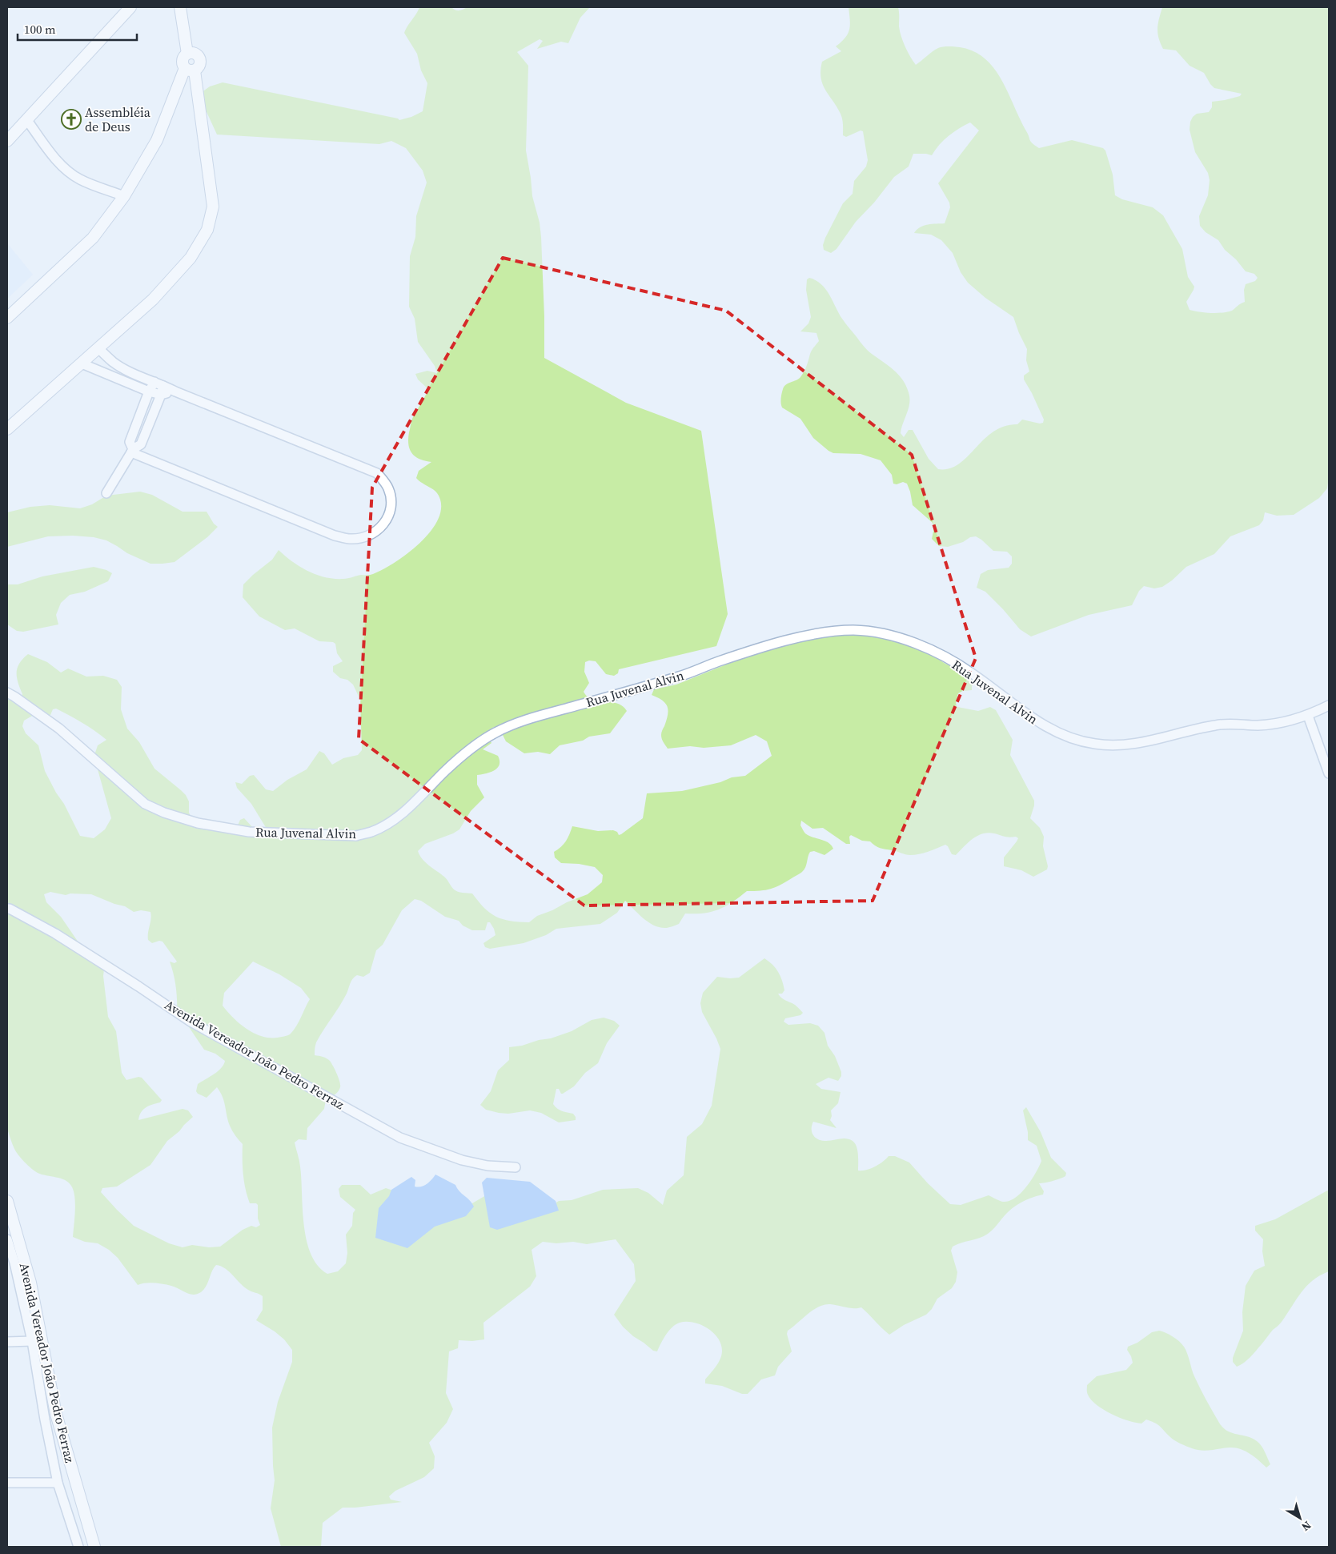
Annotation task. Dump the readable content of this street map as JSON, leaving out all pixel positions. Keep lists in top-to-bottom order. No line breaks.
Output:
{"streets":{"main road":["Avenida Vereador João Pedro Ferraz"],"street":["Rua Juvenal Alvin"]},"places":{"church":["Assembléia de Deus"]},"scale_bar":"100 m","north":"bottom right"}
